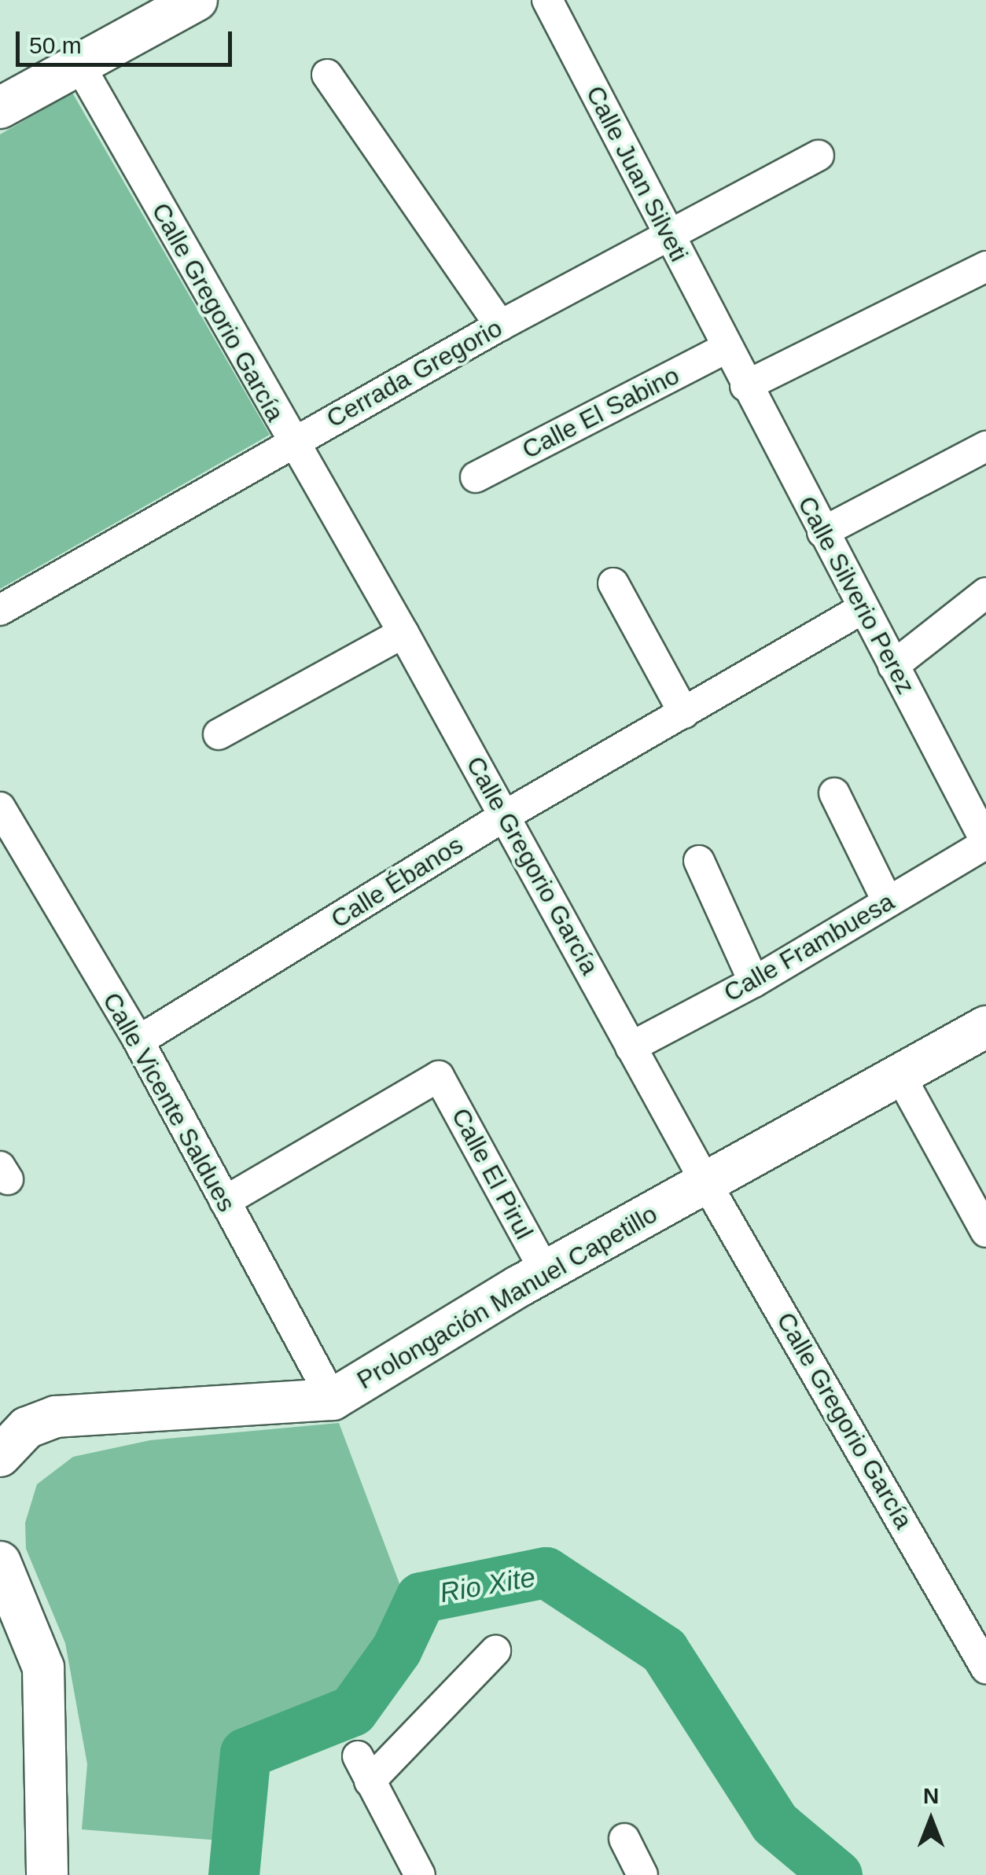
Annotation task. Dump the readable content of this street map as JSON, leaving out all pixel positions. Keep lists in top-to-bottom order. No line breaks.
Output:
{"streets":{"street":["Calle Juan Silveti","Calle Gregorio García","Cerrada Gregorio","Calle El Sabino","Calle Silverio Perez","Calle Ébanos","Calle Frambuesa","Calle Vicente Saldues","Calle El Pirul","Prolongación Manuel Capetillo"]},"crossings":[["Calle Juan Silveti","Cerrada Gregorio"],["Calle Juan Silveti","Calle El Sabino"],["Calle Juan Silveti","Calle Silverio Perez"],["Calle Gregorio García","Cerrada Gregorio"],["Calle Gregorio García","Calle Ébanos"],["Calle Gregorio García","Calle Frambuesa"],["Calle Gregorio García","Prolongación Manuel Capetillo"],["Calle El Sabino","Calle Silverio Perez"],["Calle Silverio Perez","Calle Ébanos"],["Calle Silverio Perez","Calle Frambuesa"],["Calle Ébanos","Calle Vicente Saldues"],["Calle Vicente Saldues","Calle El Pirul"],["Calle Vicente Saldues","Prolongación Manuel Capetillo"],["Calle El Pirul","Prolongación Manuel Capetillo"]],"water":["Rio Xite"],"scale_bar":"50 m","north":"top"}
